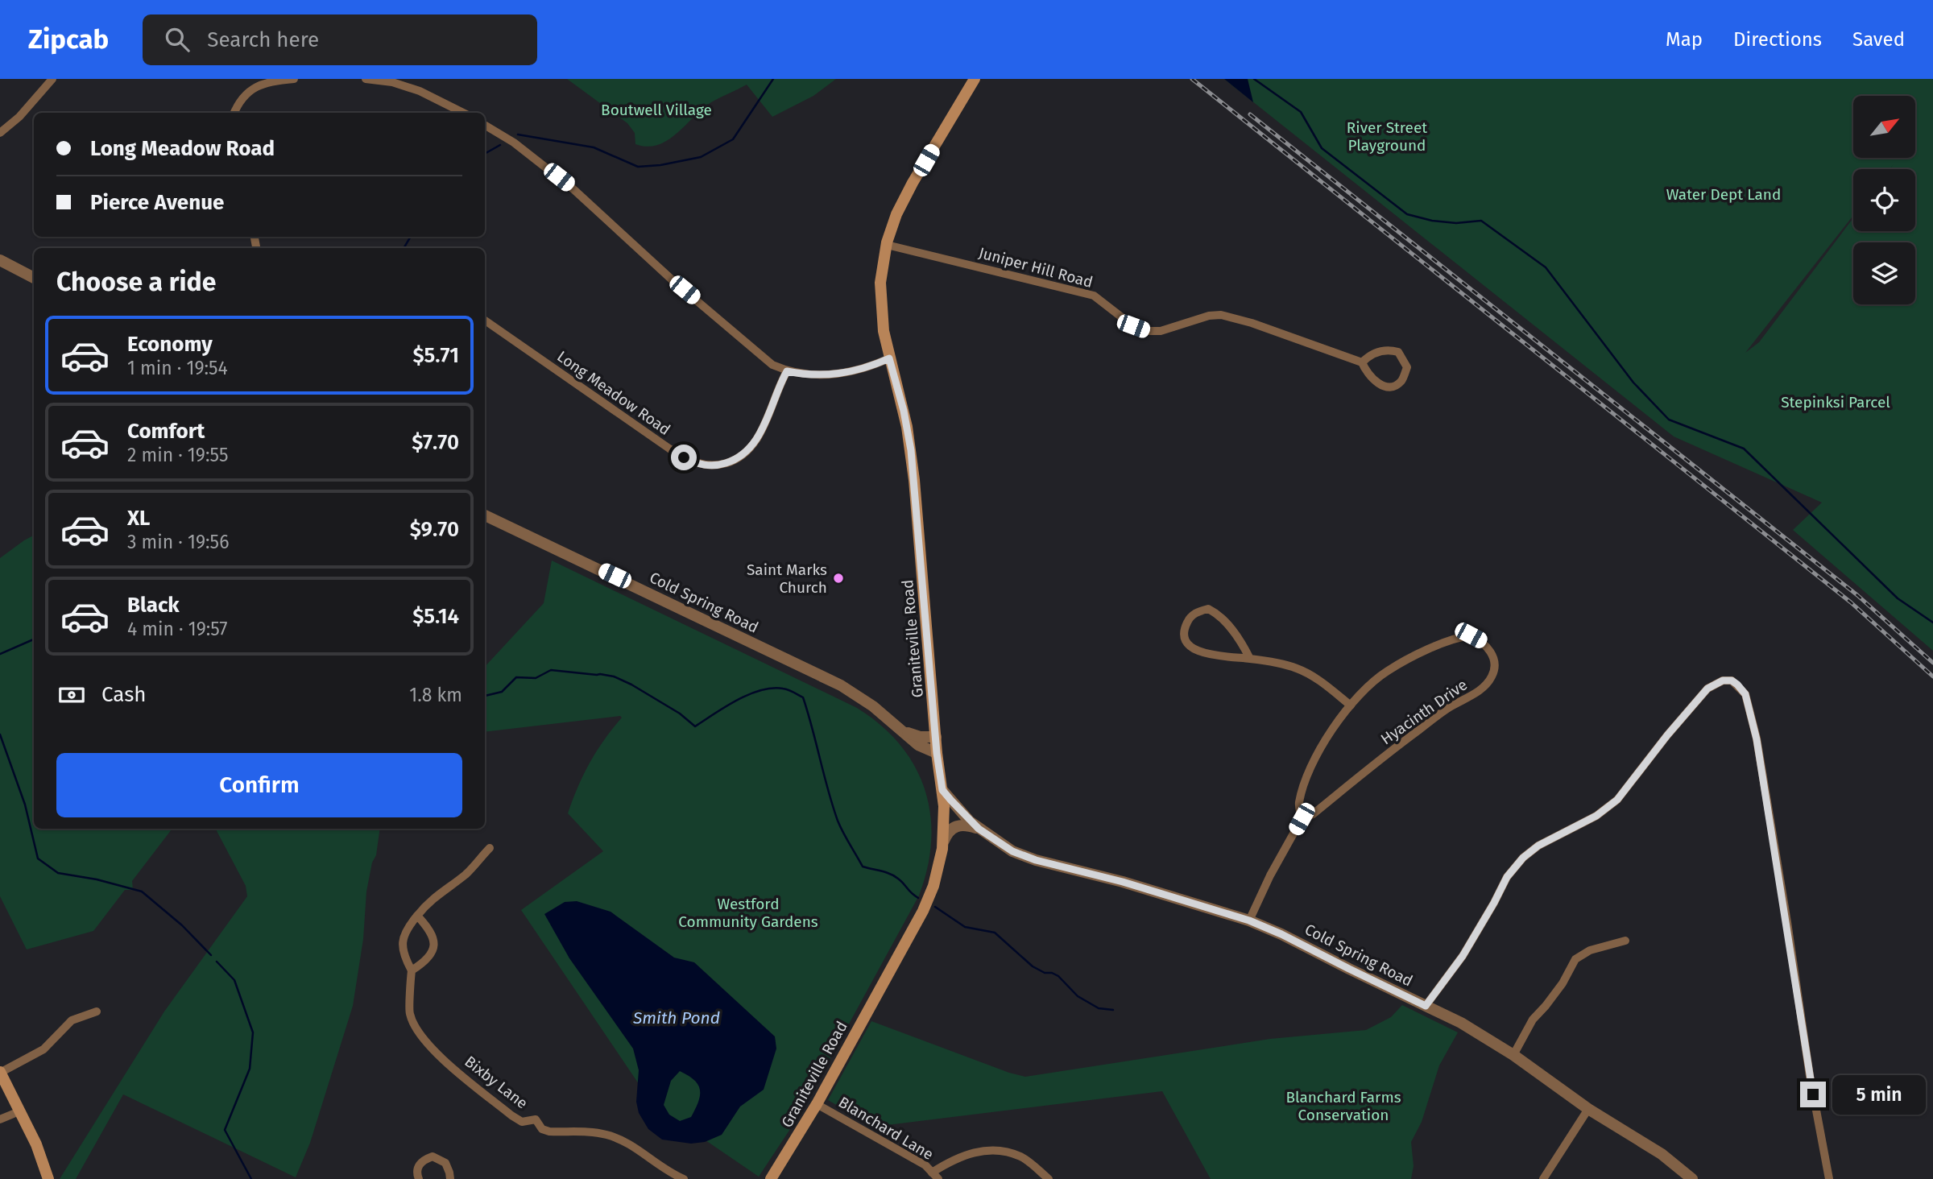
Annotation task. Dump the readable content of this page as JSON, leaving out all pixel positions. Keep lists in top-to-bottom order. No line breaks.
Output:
{"streets":{"main road":["Graniteville Road"],"street":["Juniper Hill Road","Long Meadow Road","Cold Spring Road","Hyacinth Drive","Bixby Lane","Blanchard Lane"]},"crossings":[["Juniper Hill Road","Graniteville Road"],["Cold Spring Road","Graniteville Road"],["Cold Spring Road","Hyacinth Drive"],["Graniteville Road","Blanchard Lane"]],"water":["Smith Pond"],"parks":["Boutwell Village","River Street Playground","Water Dept Land","Stepinksi Parcel","Westford Community Gardens","Blanchard Farms Conservation"],"places":["Saint Marks Church"],"north":"top right","page":{"header":"Zipcab","search":"Search here","nav":["Map","Directions","Saved"],"banner":["Long Meadow Road","Pierce Avenue"],"heading":"Choose a ride","list":[{"name":"Economy","note":"1 min · 19:54","value":"$5.71"},{"name":"Comfort","note":"2 min · 19:55","value":"$7.70"},{"name":"XL","note":"3 min · 19:56","value":"$9.70"},{"name":"Black","note":"4 min · 19:57","value":"$5.14"}],"pay":["Cash","1.8 km"],"buttons":"Confirm","bubble":"5 min"}}
